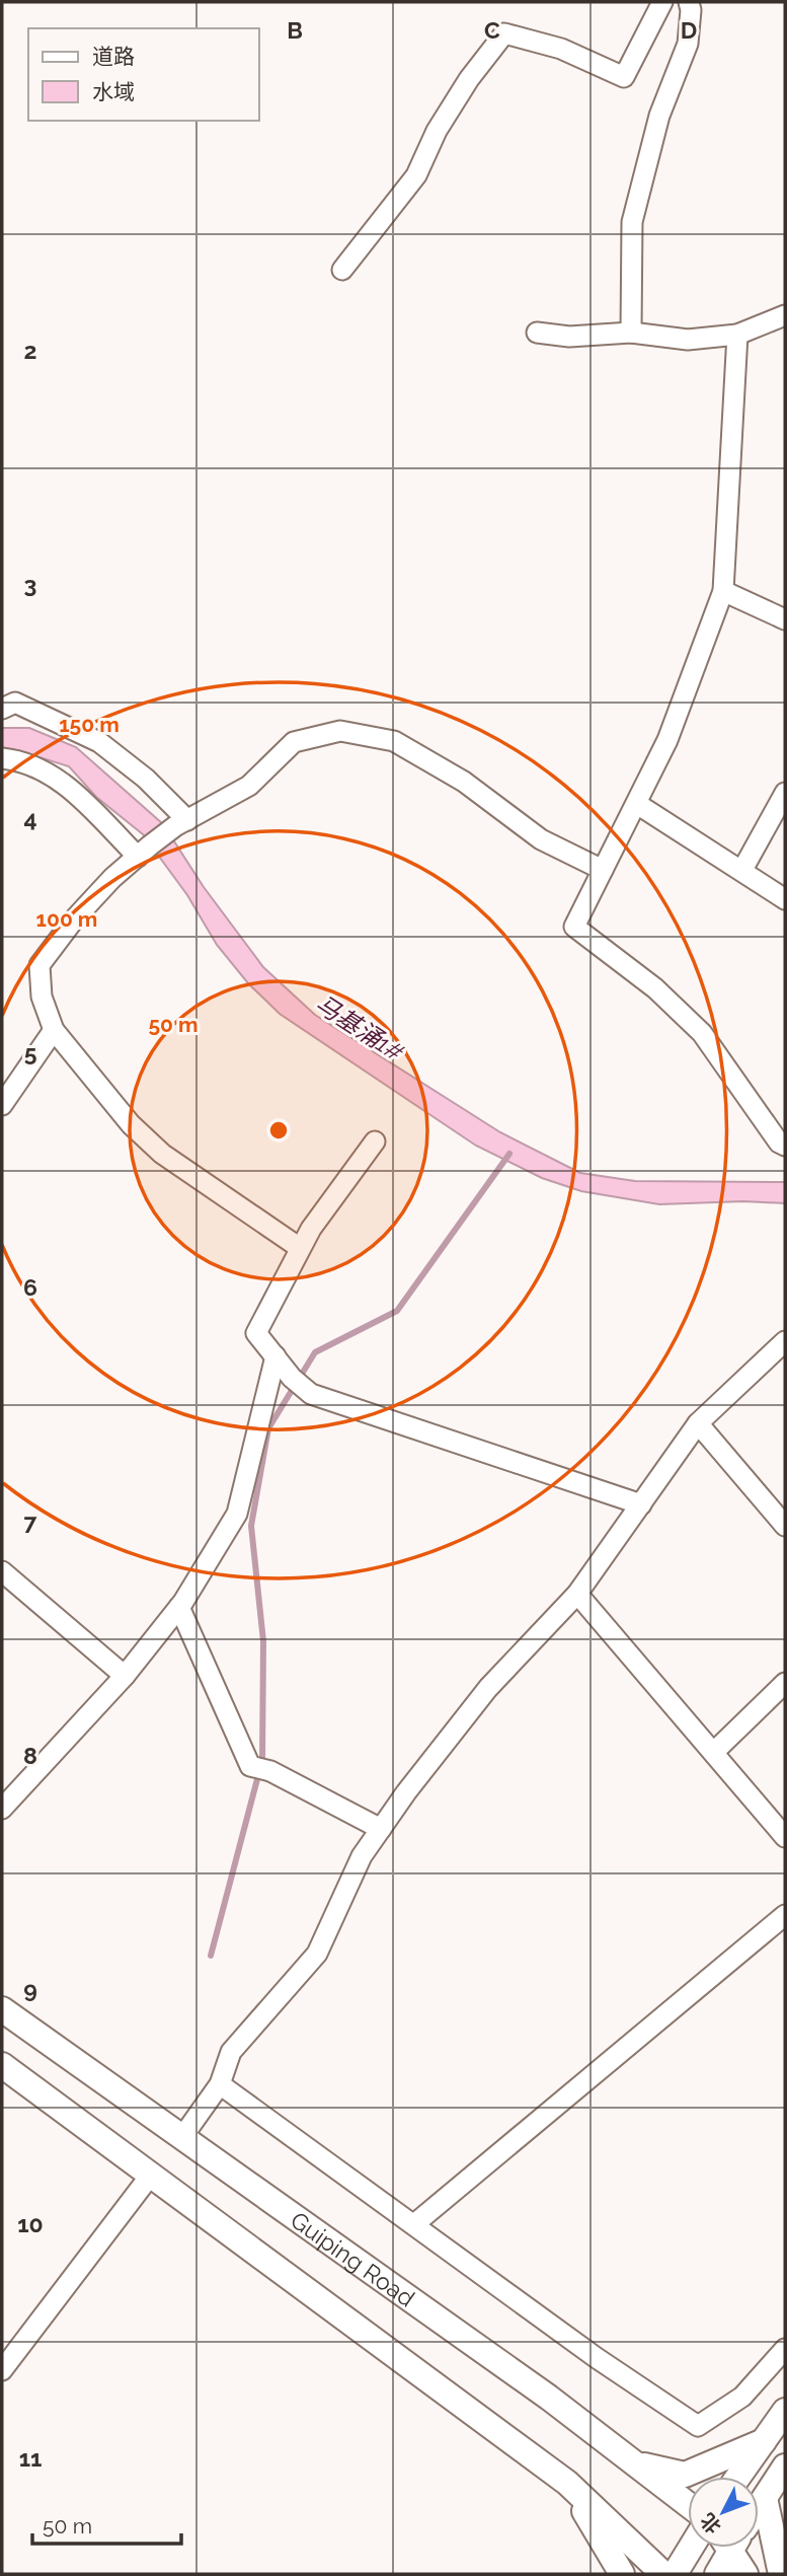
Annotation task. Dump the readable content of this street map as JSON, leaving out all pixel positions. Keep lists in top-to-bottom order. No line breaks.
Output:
{"streets":{"main road":["Guiping Road"]},"water":["马基涌1#"],"legend":["道路","水域"],"scale_bar":"50 m","north":"bottom left","grid":{"columns":["B","C","D"],"rows":["2","3","4","5","6","7","8","9","10","11"]},"rings":["150 m","100 m","50 m"]}
